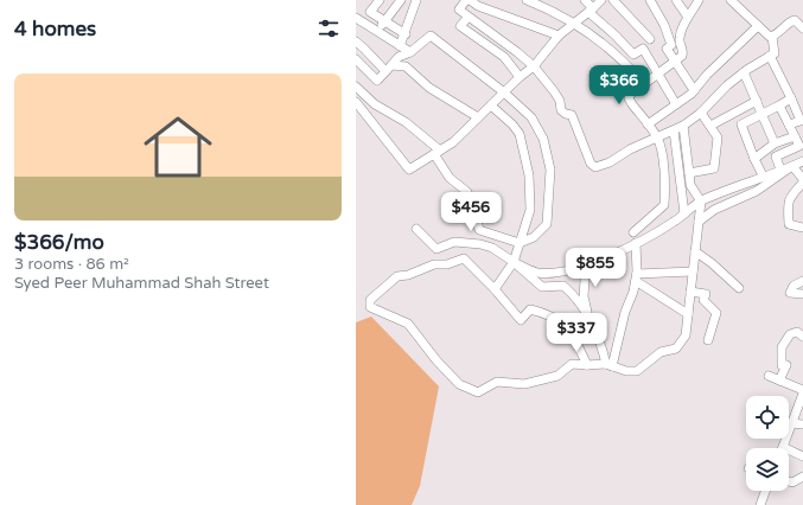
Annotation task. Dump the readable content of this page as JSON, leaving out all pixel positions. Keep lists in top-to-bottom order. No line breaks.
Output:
{"page":{"heading":"4 homes","list":[{"name":"$366/mo","note":"3 rooms · 86 m² · Syed Peer Muhammad Shah Street"}],"price":["$366","$456","$855","$337"]}}
